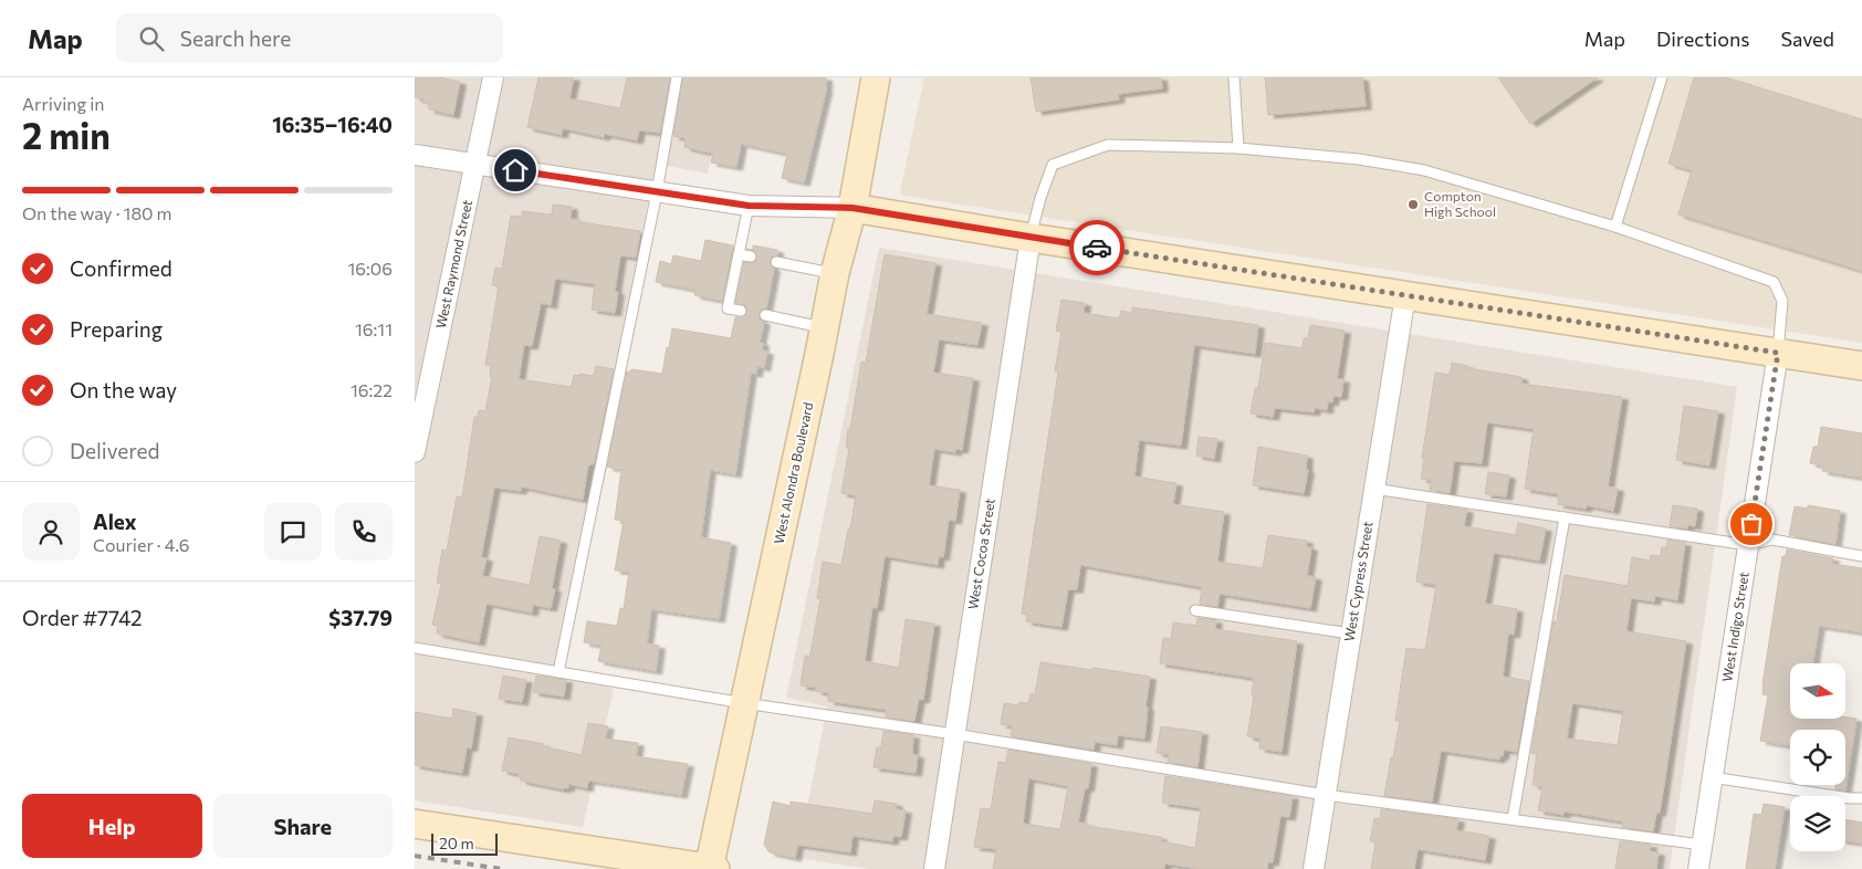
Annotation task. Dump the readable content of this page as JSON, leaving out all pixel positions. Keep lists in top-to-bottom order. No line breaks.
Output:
{"streets":{"street":["West Raymond Street","West Alondra Boulevard","West Cocoa Street","West Cypress Street","West Indigo Street"]},"places":["Compton High School"],"scale_bar":"20 m","north":"right","page":{"header":"Map","search":"Search here","nav":["Map","Directions","Saved"],"heading":["2 min","Arriving in","16:35–16:40"],"panel":["Alex","Courier · 4.6","Order #7742","$37.79"],"bar":"On the way · 180 m","list":[["Confirmed","16:06"],["Preparing","16:11"],["On the way","16:22"],"Delivered"],"buttons":["Help","Share"],"scale":"20 m"}}
